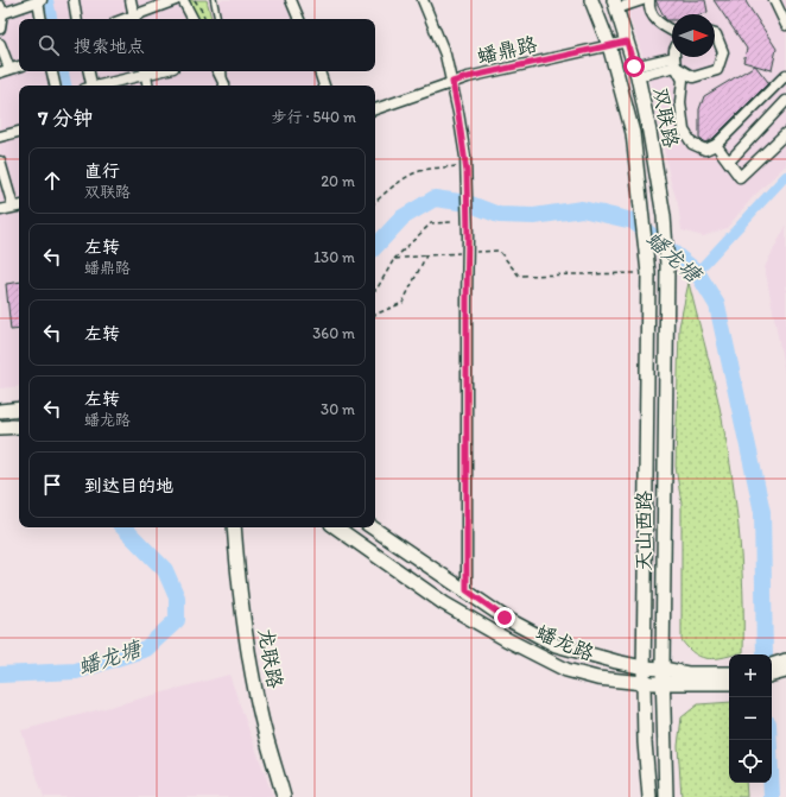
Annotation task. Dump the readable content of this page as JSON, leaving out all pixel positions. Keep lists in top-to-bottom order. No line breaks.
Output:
{"streets":{"main road":["双联路","天山西路","蟠龙路","龙联路"],"street":["蟠鼎路"]},"crossings":[["蟠鼎路","双联路"],["蟠鼎路","天山西路"],["双联路","天山西路"],["天山西路","蟠龙路"]],"water":["蟠龙塘"],"north":"right","page":{"search":"搜索地点","heading":["7 分钟","步行 · 540 m"],"list":[["直行","双联路","20 m"],["左转","蟠鼎路","130 m"],["左转","360 m"],["左转","蟠龙路","30 m"],"到达目的地"],"map_buttons":["+","−"]}}
